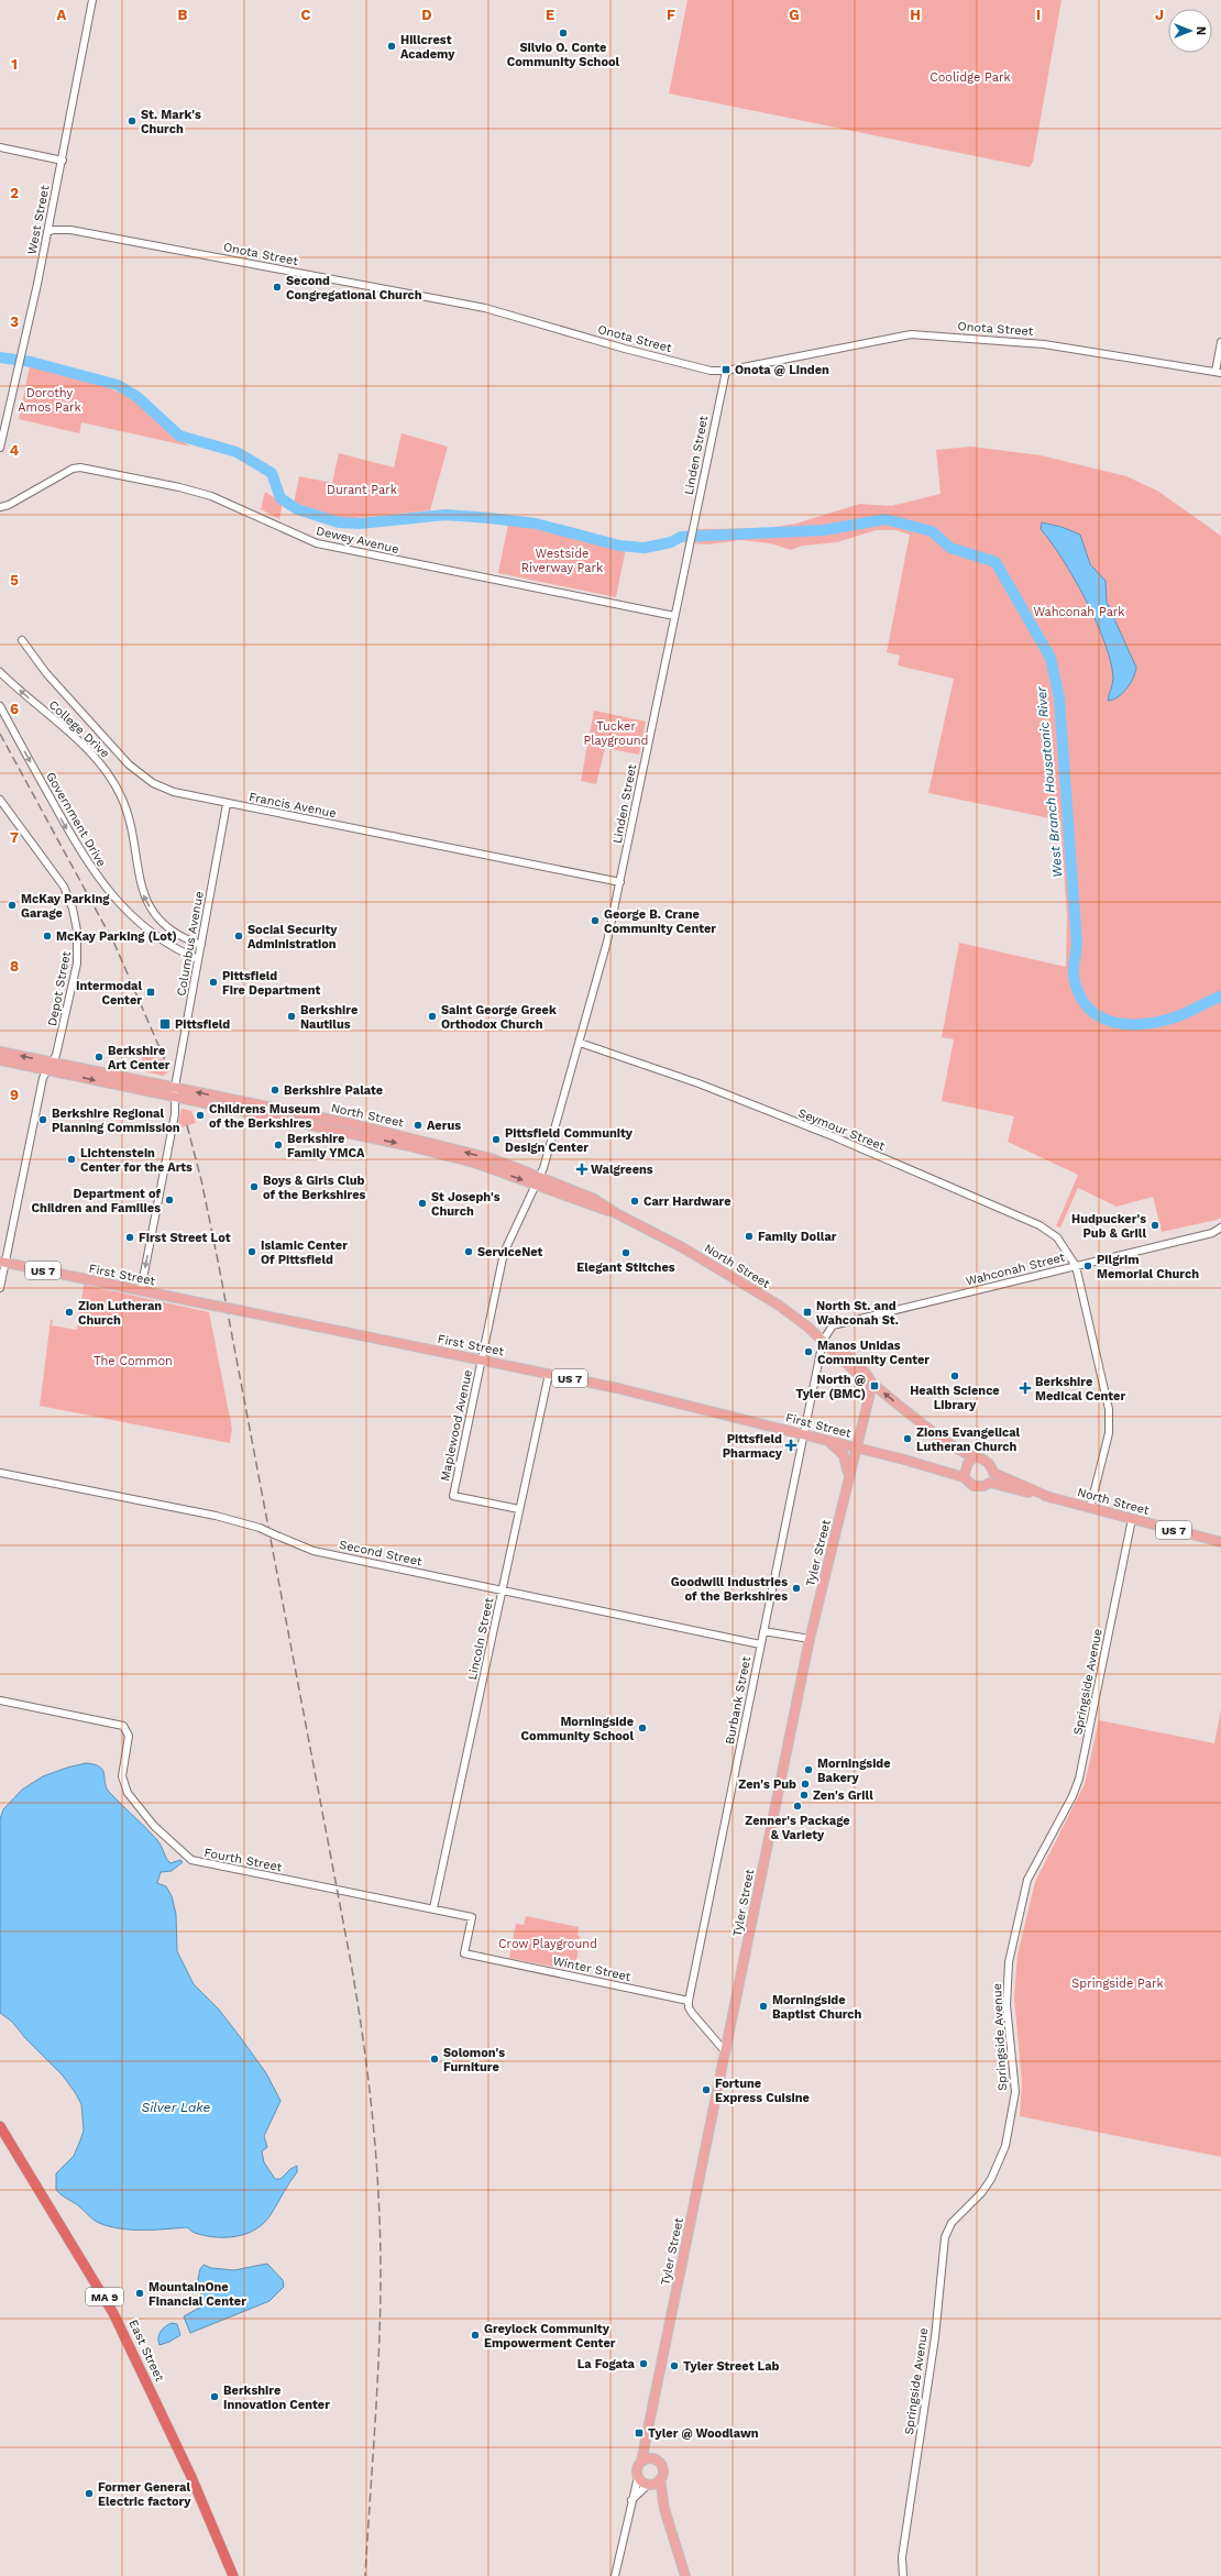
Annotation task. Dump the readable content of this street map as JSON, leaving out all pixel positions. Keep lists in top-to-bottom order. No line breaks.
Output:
{"streets":{"highway":["MA 9","East Street"],"main road":["North Street","US 7","First Street","Tyler Street"],"street":["West Street","Onota Street","Linden Street","Dewey Avenue","College Drive","Francis Avenue","Government Drive","Columbus Avenue","Depot Street","Seymour Street","Wahconah Street","Maplewood Avenue","Second Street","Lincoln Street","Springside Avenue","Burbank Street","Fourth Street","Winter Street"]},"crossings":[["West Street","Onota Street"],["Onota Street","Linden Street"],["Linden Street","Dewey Avenue"],["Linden Street","Francis Avenue"],["Linden Street","North Street"],["Linden Street","Seymour Street"],["Linden Street","Maplewood Avenue"],["College Drive","Columbus Avenue"],["Francis Avenue","Columbus Avenue"],["Government Drive","Columbus Avenue"],["Columbus Avenue","North Street"],["Columbus Avenue","First Street"],["Depot Street","North Street"],["Depot Street","First Street"],["North Street","Wahconah Street"],["North Street","First Street"],["North Street","Maplewood Avenue"],["North Street","Tyler Street"],["North Street","Springside Avenue"],["North Street","Burbank Street"],["Seymour Street","Wahconah Street"],["Wahconah Street","Burbank Street"],["First Street","Maplewood Avenue"],["First Street","Tyler Street"],["First Street","Lincoln Street"],["First Street","Burbank Street"],["Maplewood Avenue","Lincoln Street"],["Second Street","Lincoln Street"],["Second Street","Burbank Street"],["Lincoln Street","Fourth Street"],["Burbank Street","Winter Street"],["Fourth Street","Winter Street"]],"one_way":["College Drive","Government Drive","Columbus Avenue"],"water":["West Branch Housatonic River","Silver Lake"],"parks":["Coolidge Park","Dorothy Amos Park","Durant Park","Westside Riverway Park","Wahconah Park","Tucker Playground","The Common","Crow Playground","Springside Park"],"places":{"other":["Silvio O. Conte Community School","Hillcrest Academy","St. Mark's Church","Second Congregational Church","McKay Parking Garage","George B. Crane Community Center","McKay Parking (Lot)","Social Security Administration","Pittsfield Fire Department","Berkshire Nautilus","Saint George Greek Orthodox Church","Berkshire Art Center","Berkshire Palate","Childrens Museum of the Berkshires","Berkshire Regional Planning Commission","Aerus","Pittsfield Community Design Center","Berkshire Family YMCA","Lichtenstein Center for the Arts","Boys & Girls Club of the Berkshires","Department of Children and Families","Carr Hardware","St Joseph's Church","Hudpucker's Pub & Grill","Family Dollar","First Street Lot","Islamic Center Of Pittsfield","ServiceNet","Elegant Stitches","Pilgrim Memorial Church","Zion Lutheran Church","Manos Unidas Community Center","Health Science Library","Zions Evangelical Lutheran Church","Goodwill Industries of the Berkshires","Morningside Community School","Morningside Bakery","Zen's Pub","Zen's Grill","Zenner's Package & Variety","Morningside Baptist Church","Solomon's Furniture","Fortune Express Cuisine","MountainOne Financial Center","Greylock Community Empowerment Center","La Fogata","Tyler Street Lab","Berkshire Innovation Center","Former General Electric factory"],"transit":["Onota @ Linden","Intermodal Center","Pittsfield","North St. and Wahconah St.","North @ Tyler (BMC)","Tyler @ Woodlawn"],"health":["Walgreens","Berkshire Medical Center","Pittsfield Pharmacy"]},"north":"right","grid":{"columns":["A","B","C","D","E","F","G","H","I","J"],"rows":["1","2","3","4","5","6","7","8","9"]}}
